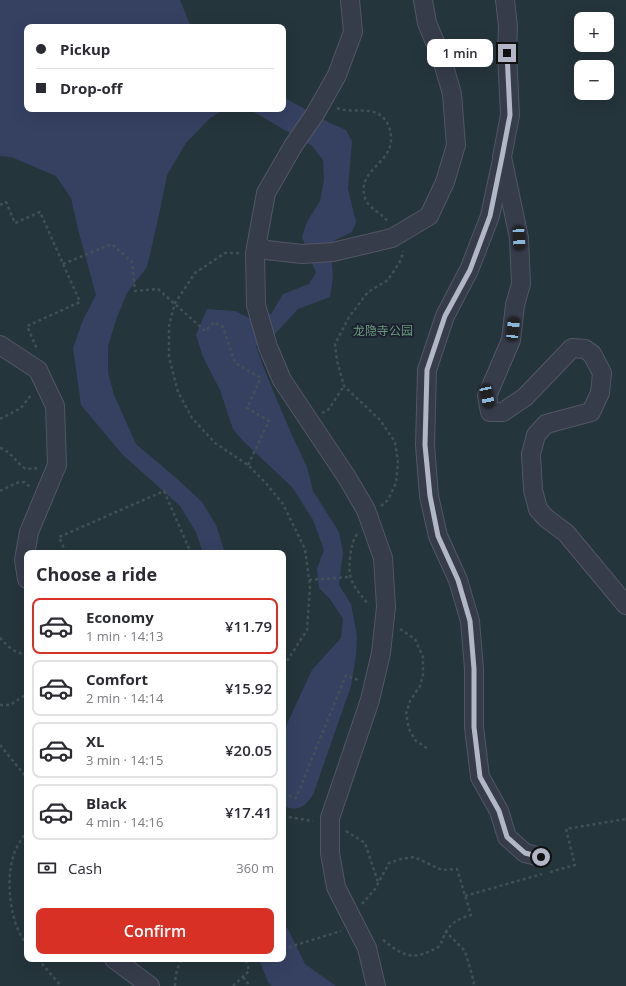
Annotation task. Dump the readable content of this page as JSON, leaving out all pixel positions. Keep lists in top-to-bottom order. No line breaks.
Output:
{"parks":["龙隐寺公园"],"page":{"map_buttons":["+","−"],"banner":["Pickup","Drop-off"],"bubble":"1 min","heading":"Choose a ride","list":[{"name":"Economy","note":"1 min · 14:13","value":"¥11.79"},{"name":"Comfort","note":"2 min · 14:14","value":"¥15.92"},{"name":"XL","note":"3 min · 14:15","value":"¥20.05"},{"name":"Black","note":"4 min · 14:16","value":"¥17.41"}],"pay":["Cash","360 m"],"buttons":"Confirm"}}
